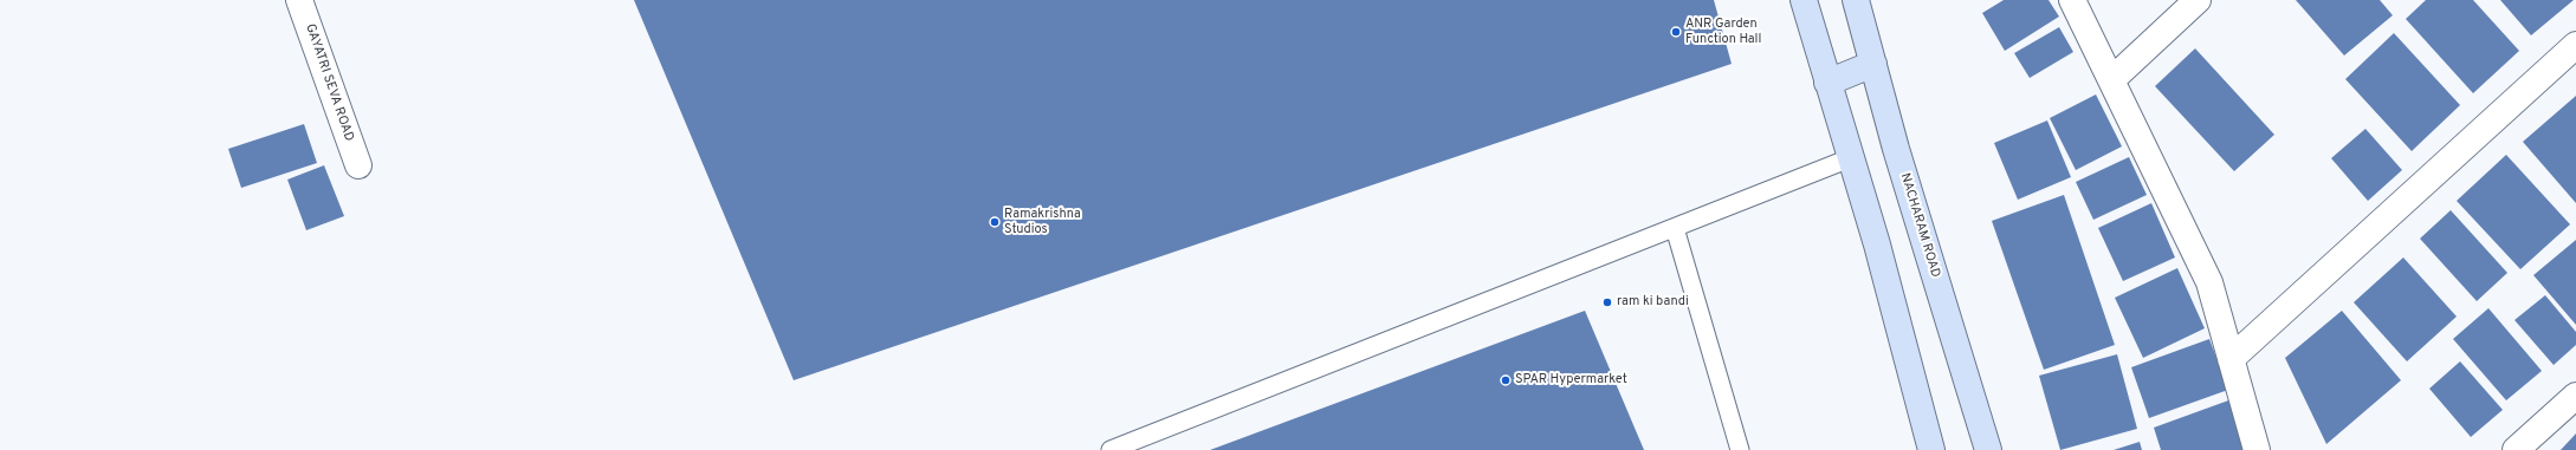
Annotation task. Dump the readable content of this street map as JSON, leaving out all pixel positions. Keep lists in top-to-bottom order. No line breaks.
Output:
{"streets":{"main road":["NACHARAM ROAD"],"street":["GAYATRI SEVA ROAD"]},"places":["ANR Garden Function Hall","Ramakrishna Studios","ram ki bandi","SPAR Hypermarket"]}
